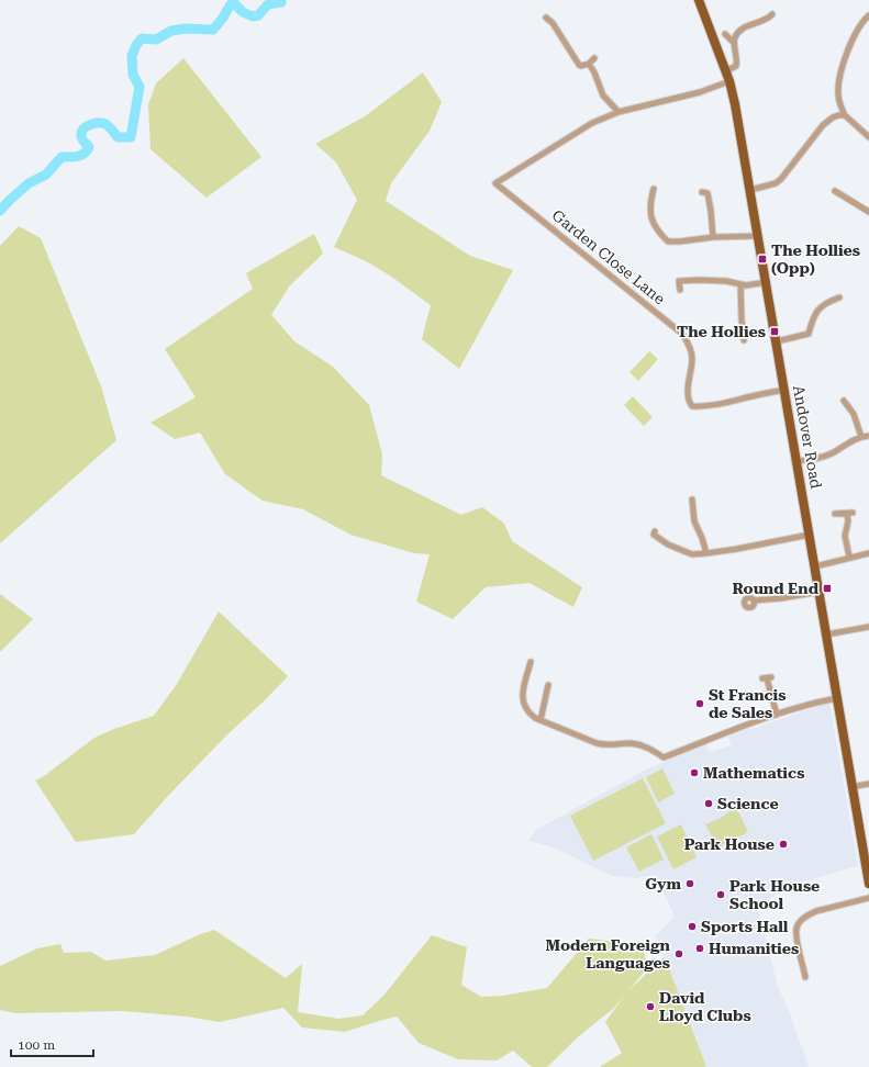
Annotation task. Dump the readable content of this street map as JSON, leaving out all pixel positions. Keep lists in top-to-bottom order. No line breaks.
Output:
{"streets":{"main road":["Andover Road"],"street":["Garden Close Lane"]},"crossings":[["Garden Close Lane","Andover Road"]],"places":{"transit":["The Hollies (Opp)","The Hollies","Round End"],"other":["St Francis de Sales","Mathematics","Science","Park House","Gym","Park House School","Sports Hall","Humanities","Modern Foreign Languages","David Lloyd Clubs"]},"scale_bar":"100 m"}
